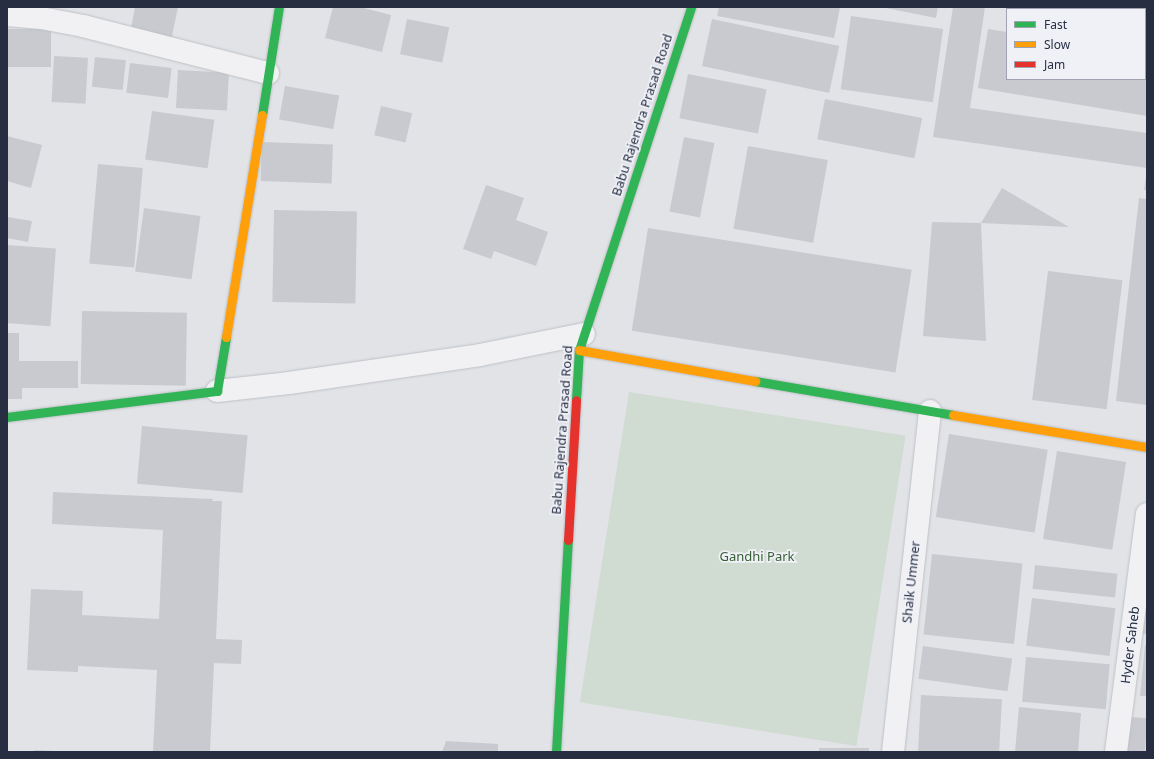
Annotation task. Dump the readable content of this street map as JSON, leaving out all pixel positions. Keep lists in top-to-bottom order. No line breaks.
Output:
{"streets":{"street":["Babu Rajendra Prasad Road","Shaik Ummer","Hyder Saheb"]},"parks":["Gandhi Park"],"legend":["Fast","Slow","Jam"]}
